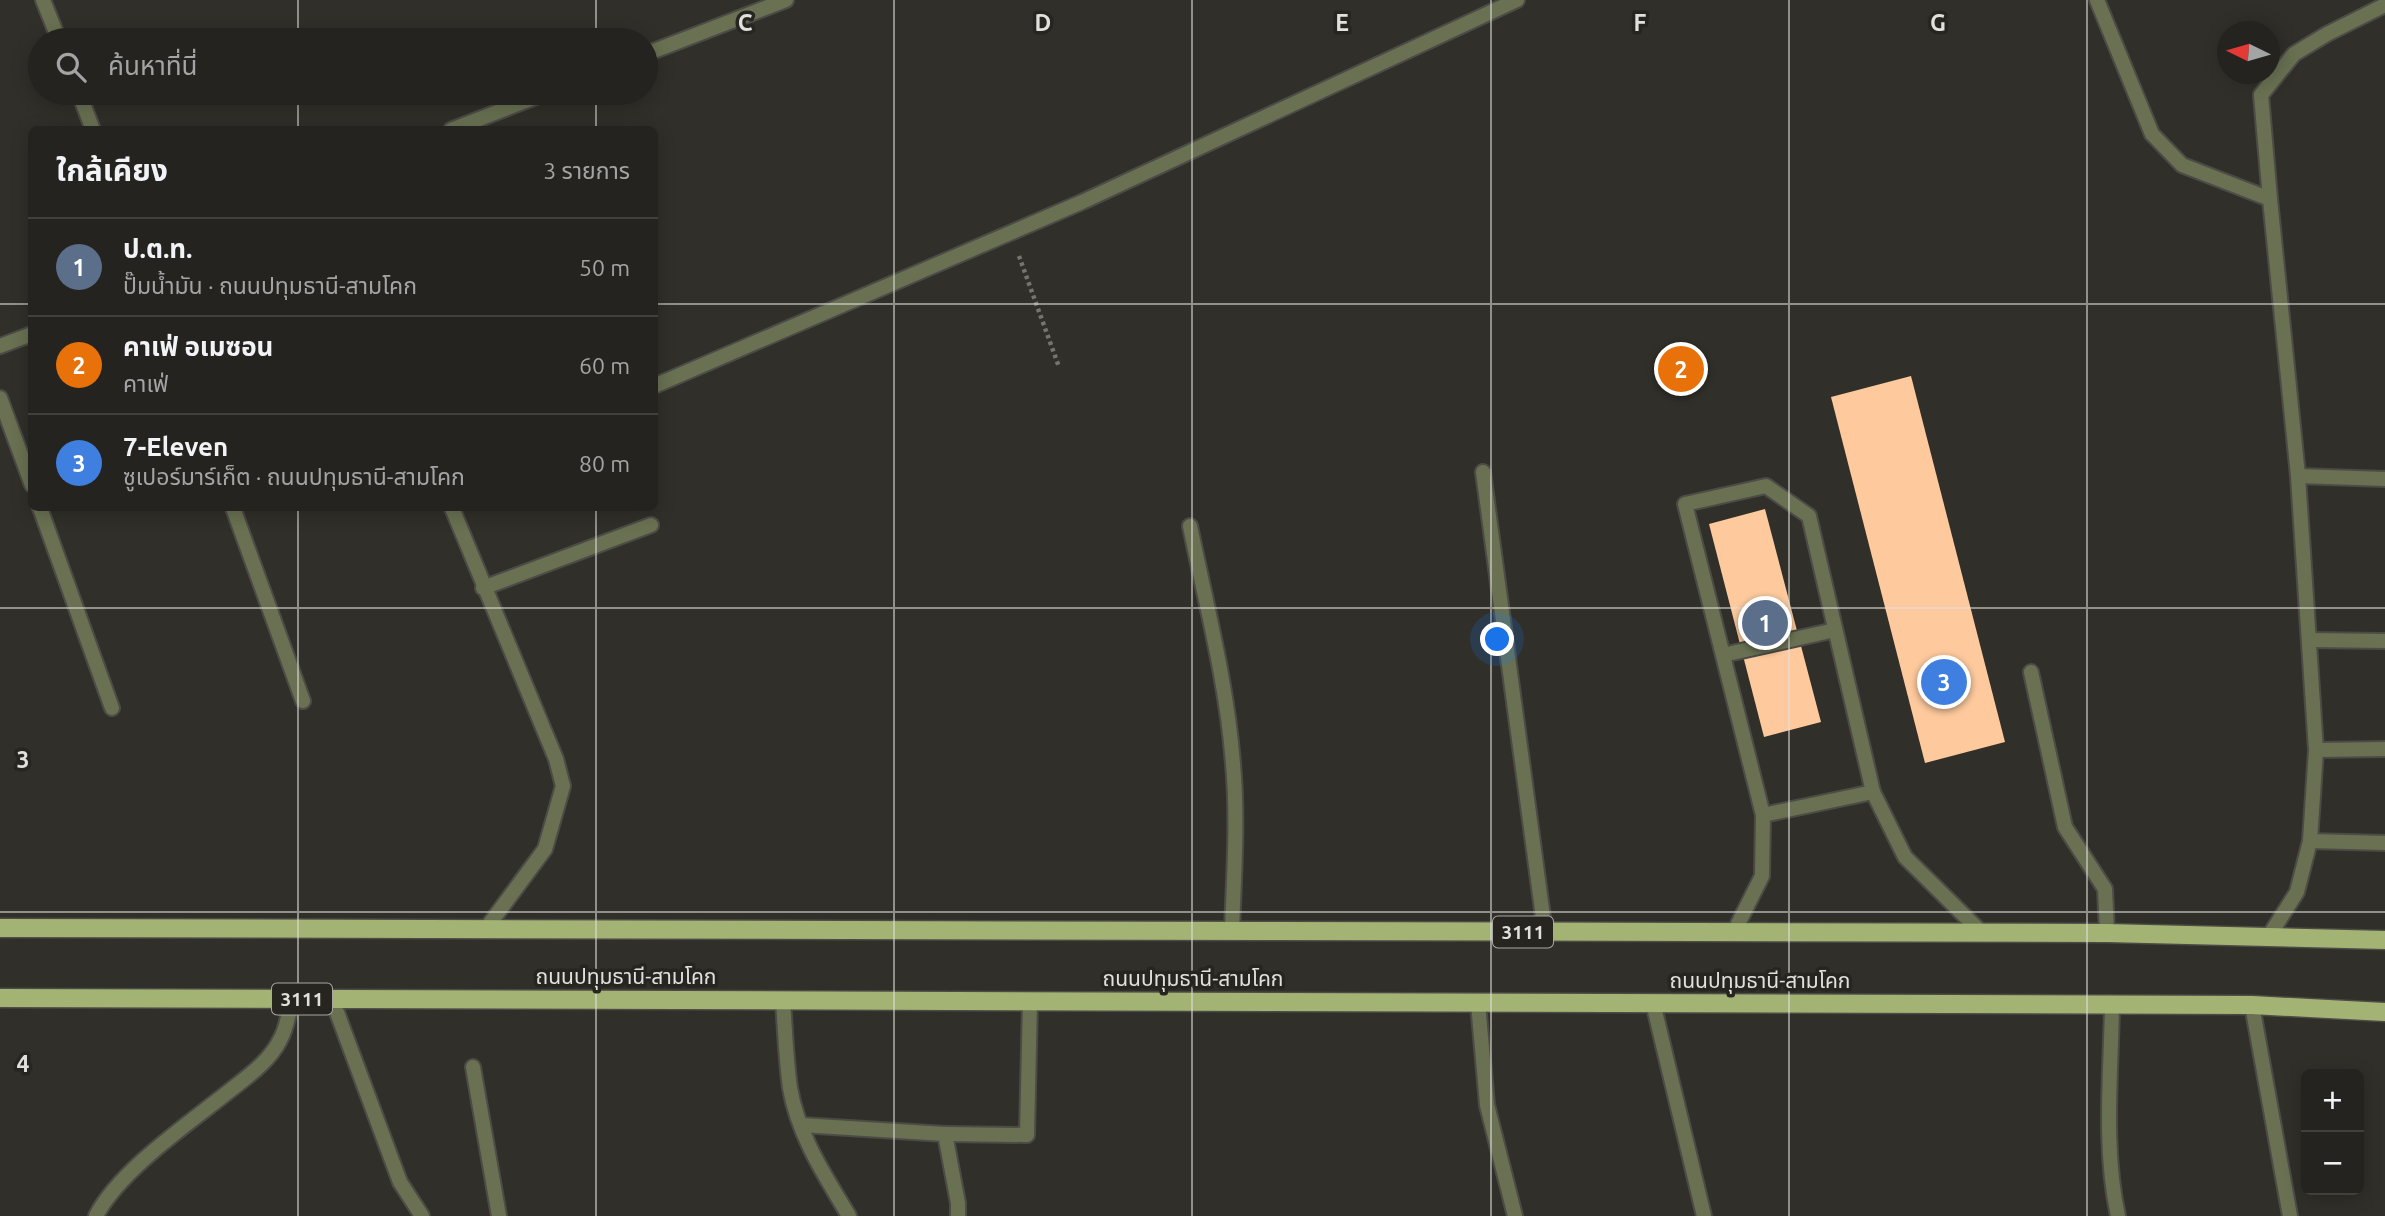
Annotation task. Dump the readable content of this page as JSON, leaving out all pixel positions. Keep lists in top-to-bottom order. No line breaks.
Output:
{"streets":{"main road":["3111","ถนนปทุมธานี-สามโคก"]},"north":"left","page":{"search":"ค้นหาที่นี่","heading":["ใกล้เคียง","3 รายการ"],"list":[{"mark":"1","name":"ป.ต.ท.","note":"ปั๊มน้ำมัน · ถนนปทุมธานี-สามโคก","value":"50 m"},{"mark":"2","name":"คาเฟ่ อเมซอน","note":"คาเฟ่","value":"60 m"},{"mark":"3","name":"7-Eleven","note":"ซูเปอร์มาร์เก็ต · ถนนปทุมธานี-สามโคก","value":"80 m"}],"pins":["2","1","3"],"map_buttons":["+","−"]},"grid":{"columns":["C","D","E","F","G"],"rows":["3","4"]}}
